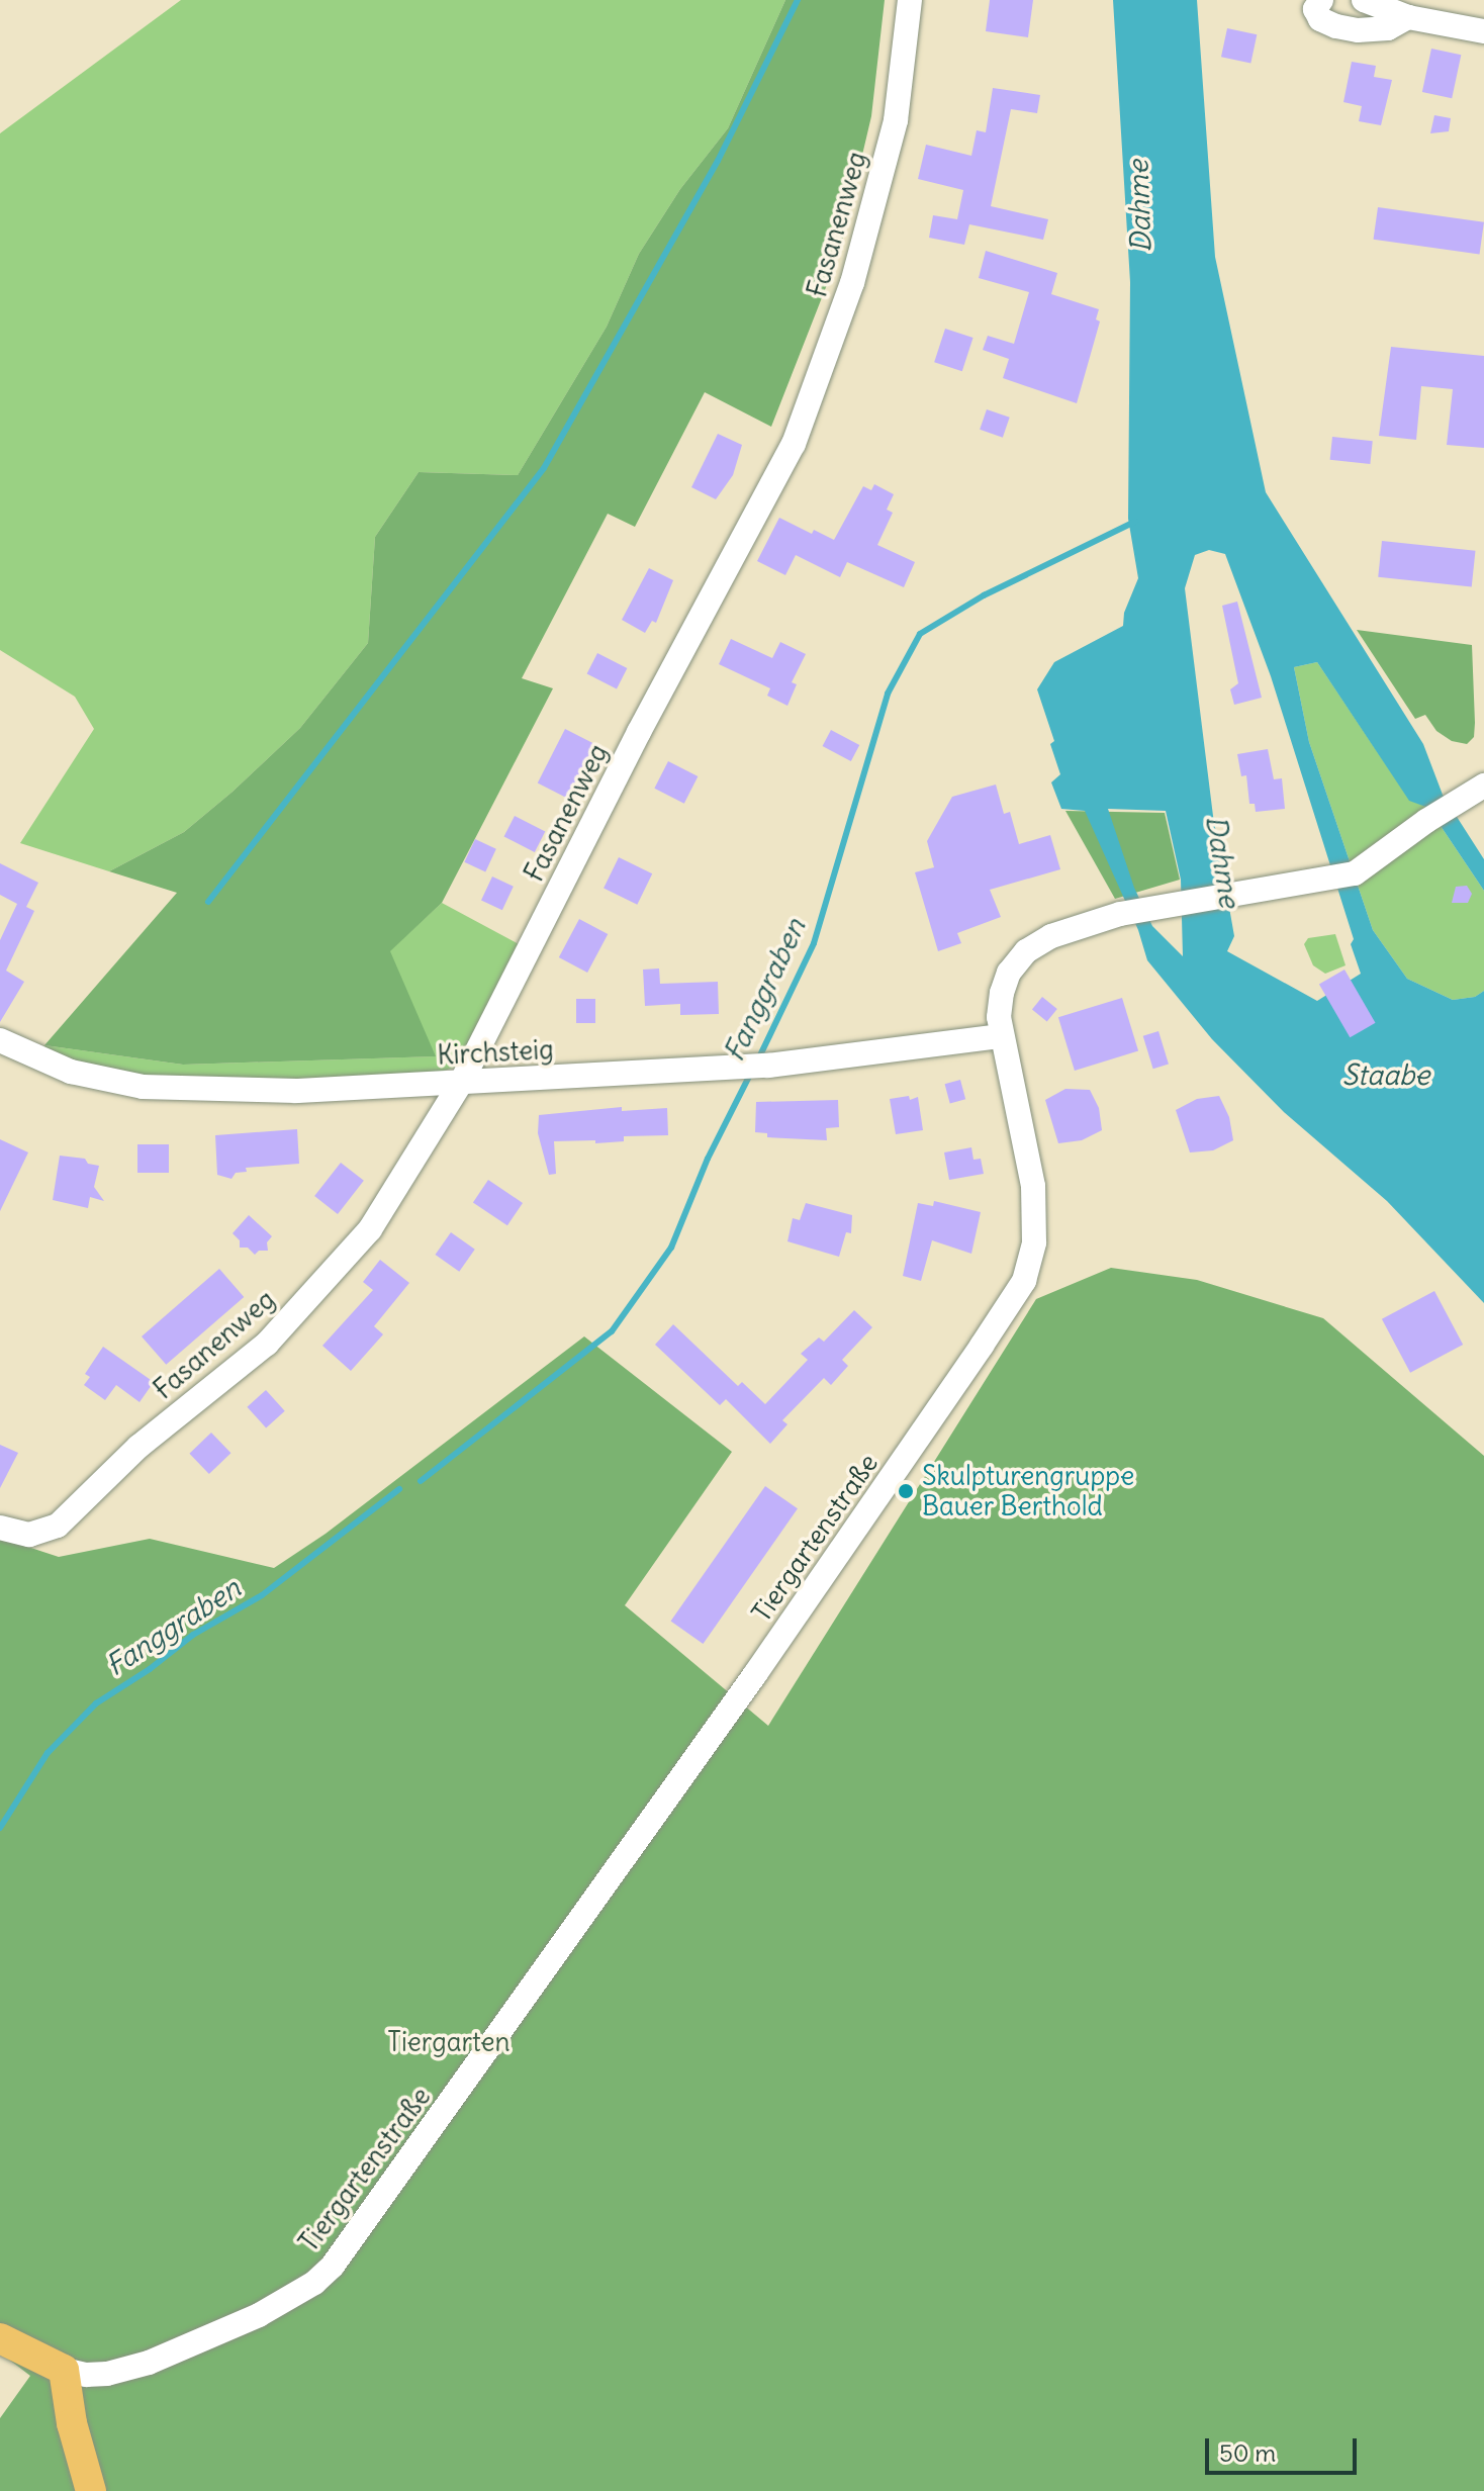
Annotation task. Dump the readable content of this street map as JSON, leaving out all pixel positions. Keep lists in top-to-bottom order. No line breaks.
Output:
{"streets":{"street":["Fasanenweg","Kirchsteig","Tiergartenstraße"]},"crossings":[["Fasanenweg","Kirchsteig"],["Kirchsteig","Tiergartenstraße"]],"water":["Dahme","Fanggraben","Staabe"],"parks":["Tiergarten"],"places":["Skulpturengruppe Bauer Berthold"],"scale_bar":"50 m"}
